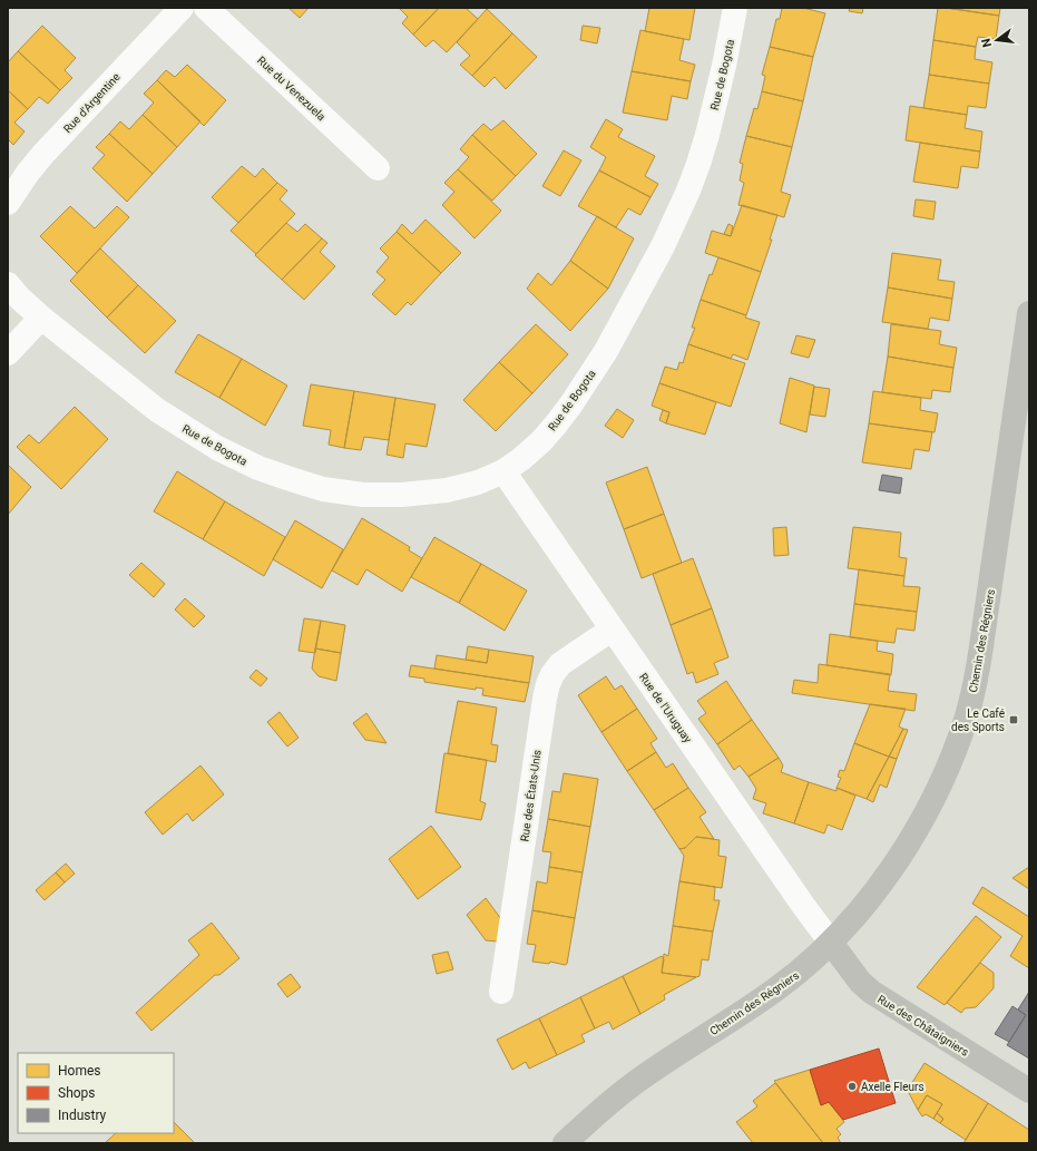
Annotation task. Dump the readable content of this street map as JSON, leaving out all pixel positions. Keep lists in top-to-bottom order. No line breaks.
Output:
{"streets":{"main road":["Chemin des Régniers","Rue des Châtaigniers"],"street":["Rue de Bogota","Rue du Venezuela","Rue d'Argentine","Rue de l'Uruguay","Rue des États-Unis"]},"crossings":[["Rue de Bogota","Rue de l'Uruguay"],["Chemin des Régniers","Rue de l'Uruguay"],["Chemin des Régniers","Rue des Châtaigniers"],["Rue de l'Uruguay","Rue des États-Unis"],["Rue de l'Uruguay","Rue des Châtaigniers"]],"places":{"transit":["Le Café des Sports"],"other":["Axelle Fleurs"]},"legend":["Homes","Shops","Industry"],"north":"left"}
